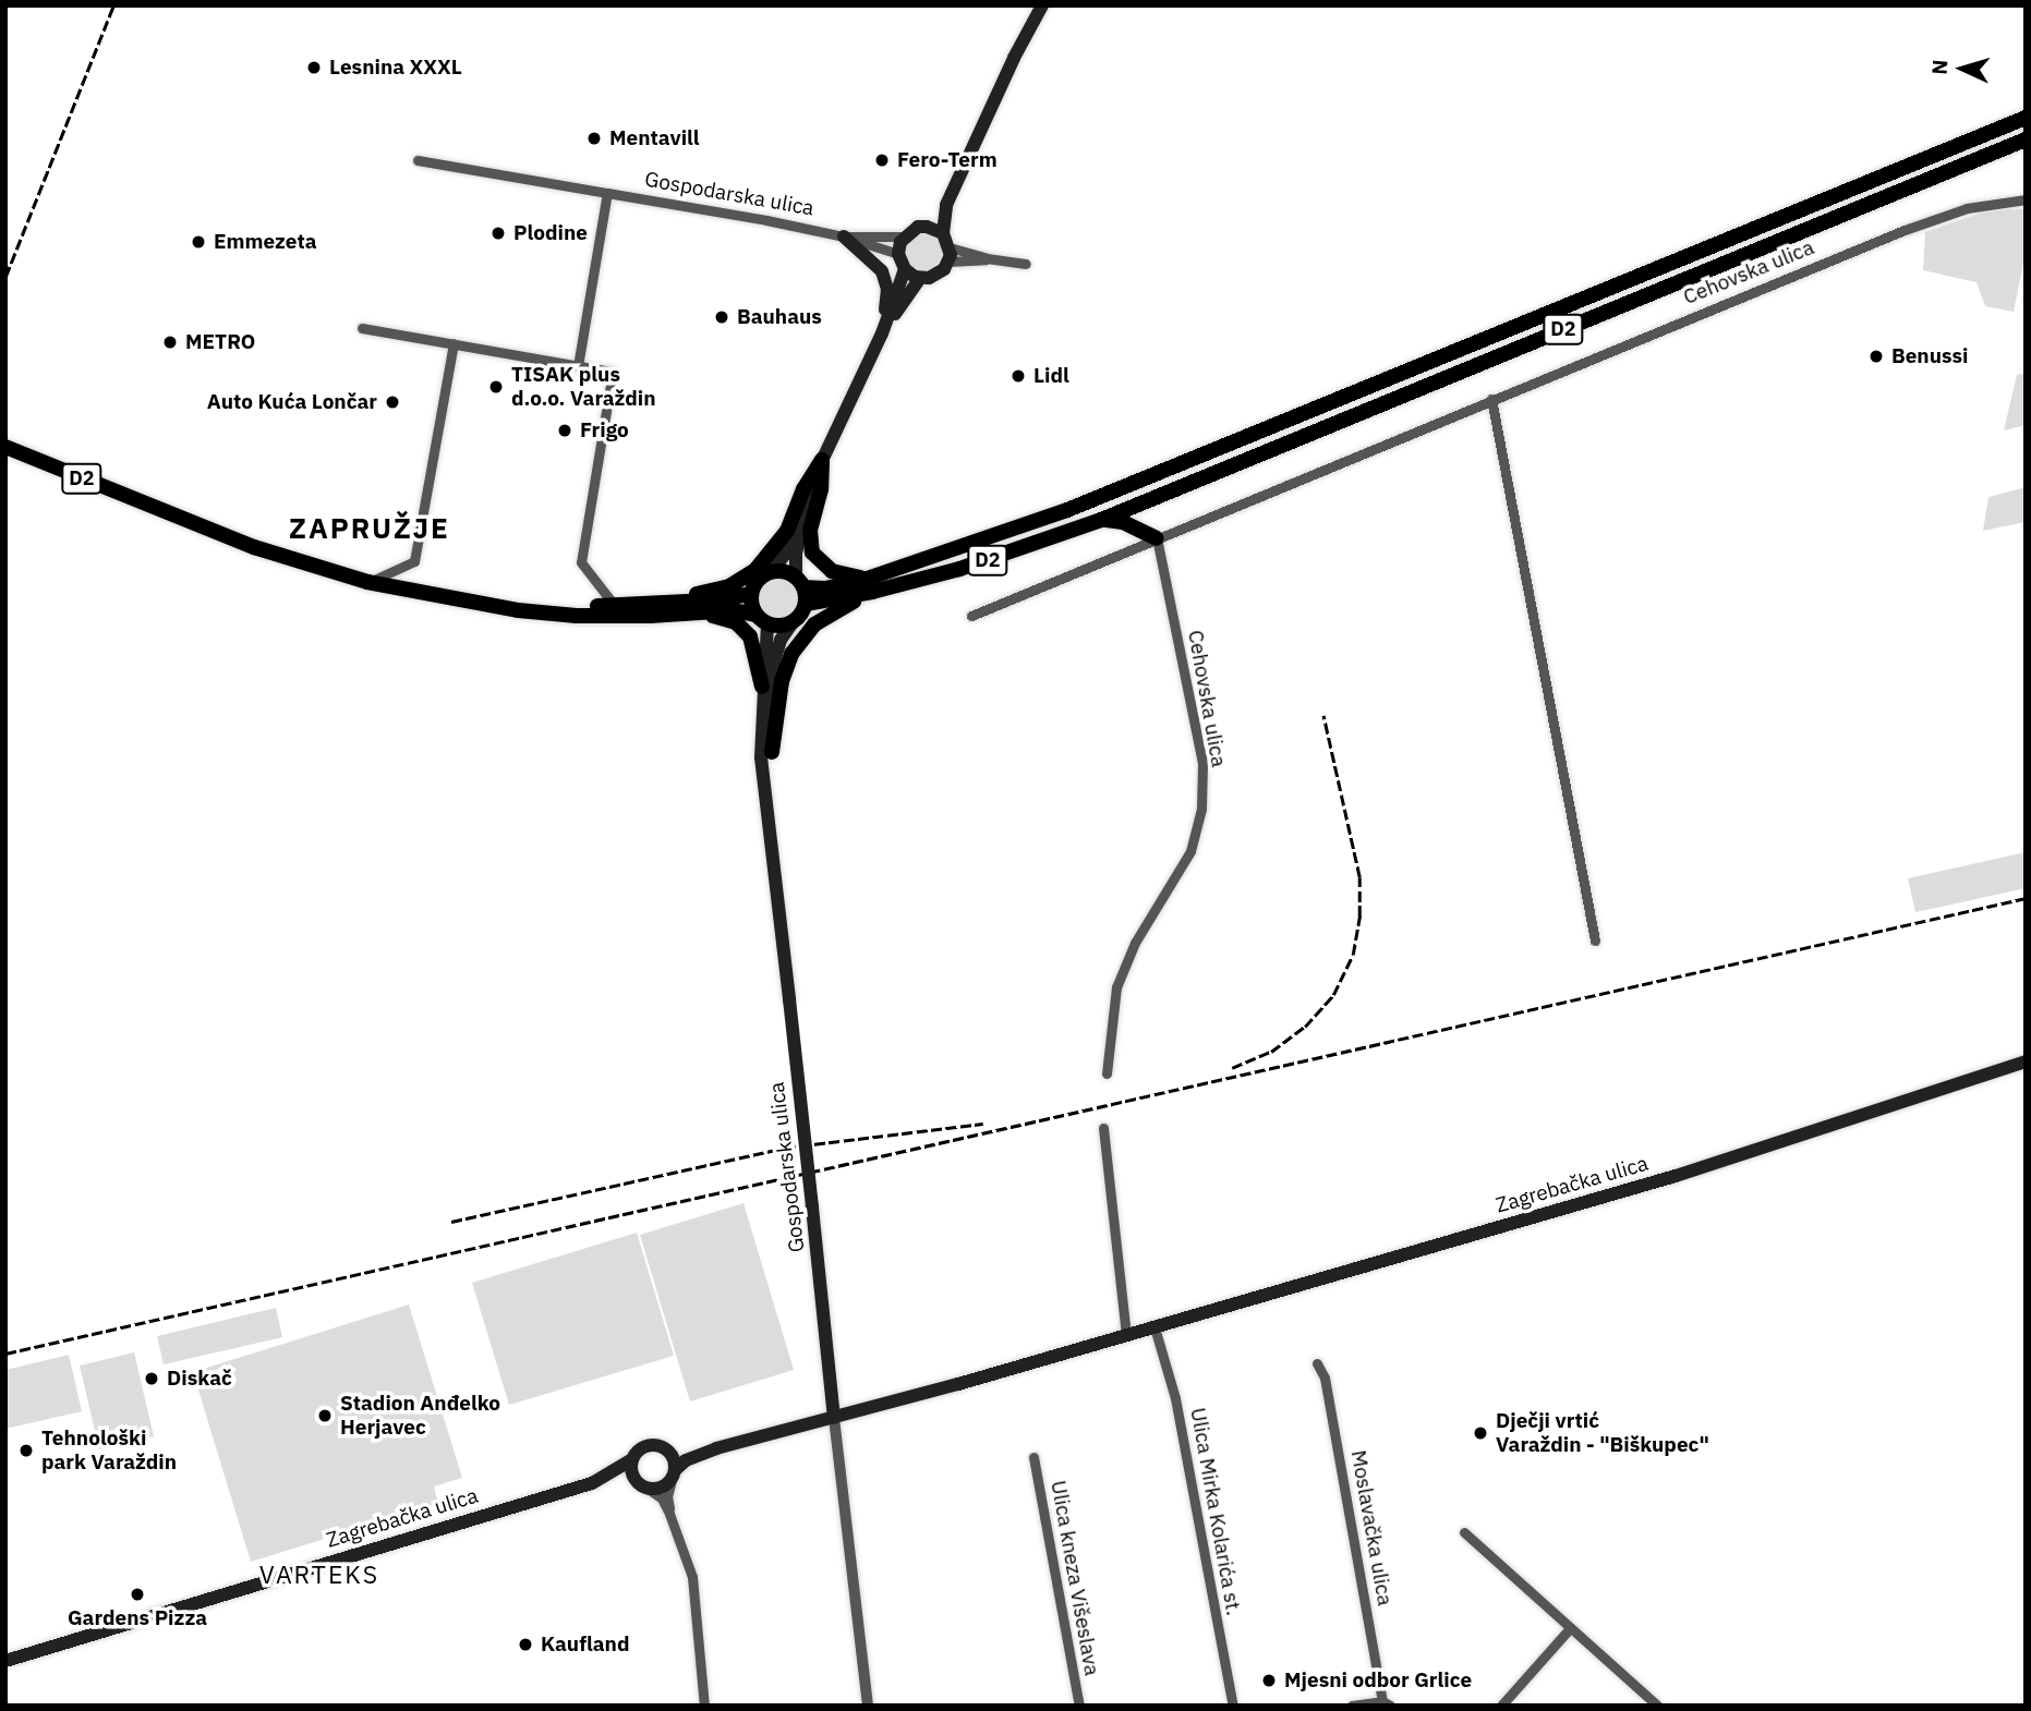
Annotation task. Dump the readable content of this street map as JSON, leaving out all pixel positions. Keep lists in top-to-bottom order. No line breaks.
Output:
{"streets":{"main road":["Gospodarska ulica","D2","Zagrebačka ulica"],"street":["Cehovska ulica","Ulica Mirka Kolarića st.","Moslavačka ulica","Ulica kneza Višeslava"]},"crossings":[["Gospodarska ulica","D2"],["Gospodarska ulica","Zagrebačka ulica"],["Zagrebačka ulica","Ulica Mirka Kolarića st."]],"districts":["ZAPRUŽJE","VARTEKS"],"places":["Lesnina XXXL","Mentavill","Fero-Term","Plodine","Emmezeta","Bauhaus","METRO","Benussi","Lidl","TISAK plus d.o.o. Varaždin","Auto Kuća Lončar","Frigo","Diskač","Stadion Anđelko Herjavec","Dječji vrtić Varaždin - \"Biškupec\"","Tehnološki park Varaždin","Gardens Pizza","Kaufland","Mjesni odbor Grlice"],"north":"left"}
